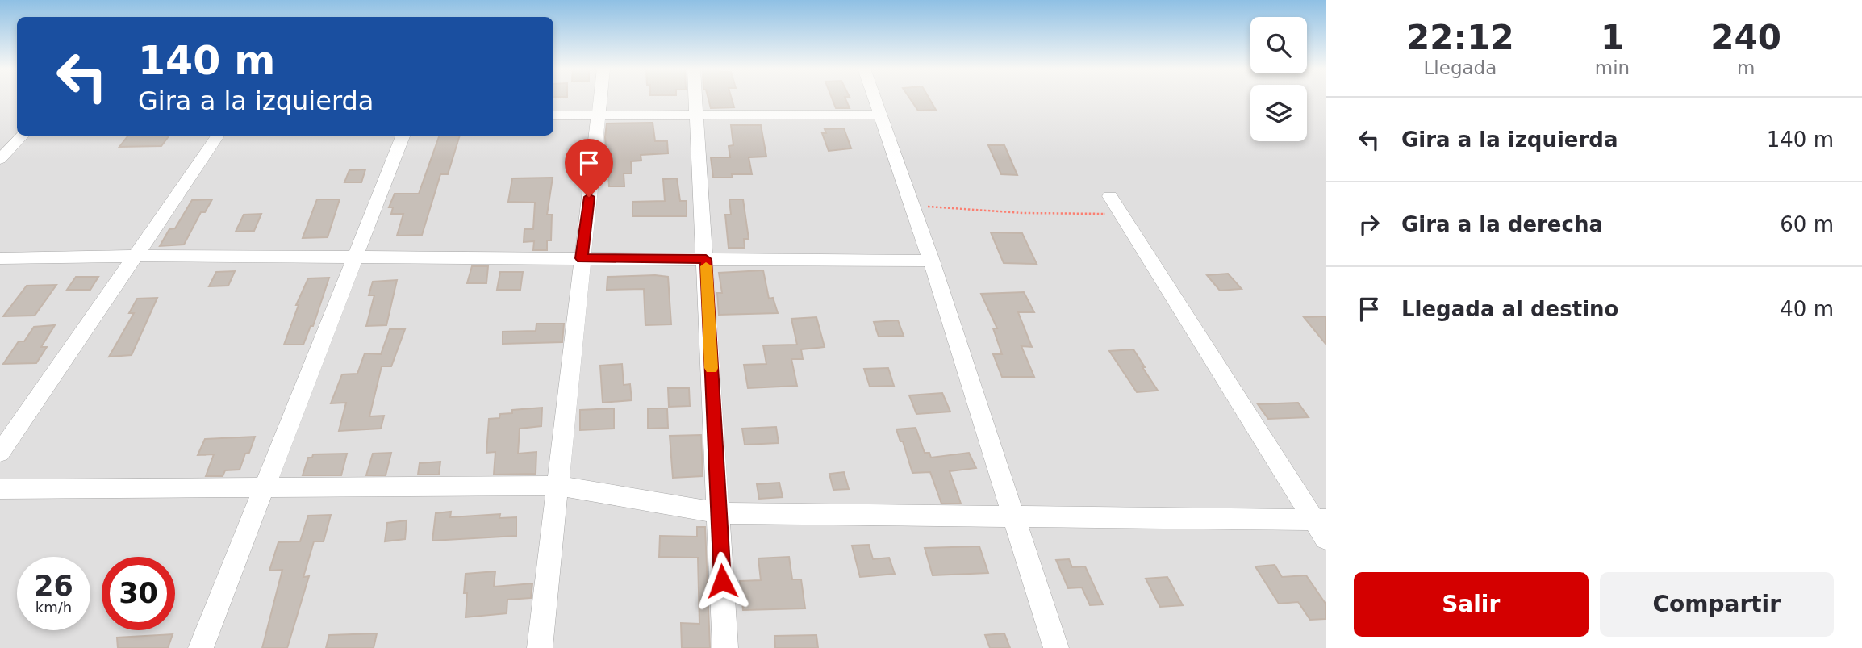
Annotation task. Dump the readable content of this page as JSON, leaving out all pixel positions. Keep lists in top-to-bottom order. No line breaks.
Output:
{"page":{"eta":["22:12","Llegada","1","min","240","m"],"turn":["140 m","Gira a la izquierda"],"list":[{"name":"Gira a la izquierda","value":"140 m"},{"name":"Gira a la derecha","value":"60 m"},{"name":"Llegada al destino","value":"40 m"}],"speed":"26 km/h","limit":"30","buttons":["Salir","Compartir"]}}
